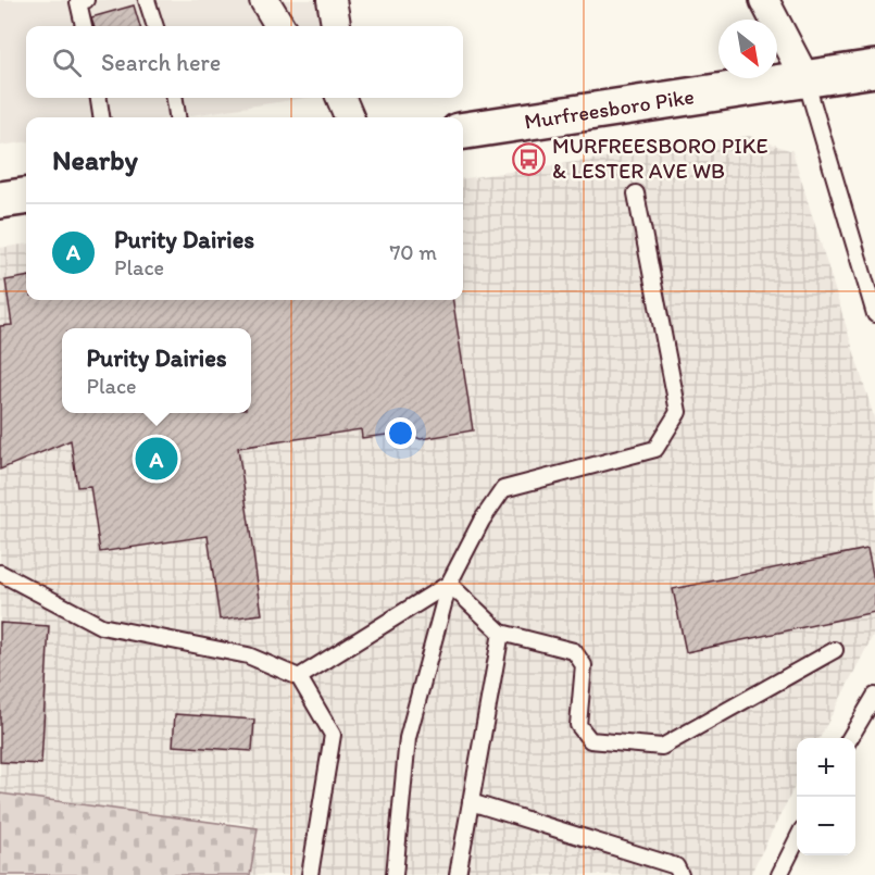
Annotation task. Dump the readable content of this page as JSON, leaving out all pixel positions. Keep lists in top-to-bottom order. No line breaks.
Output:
{"streets":{"main road":["Murfreesboro Pike"]},"places":{"bus stop":["MURFREESBORO PIKE & LESTER AVE WB"]},"north":"bottom right","page":{"search":"Search here","heading":"Nearby","list":[{"mark":"A","name":"Purity Dairies","note":"Place","value":"70 m"}],"popup":["Purity Dairies","Place"],"pins":"A","map_buttons":["+","−"]}}
